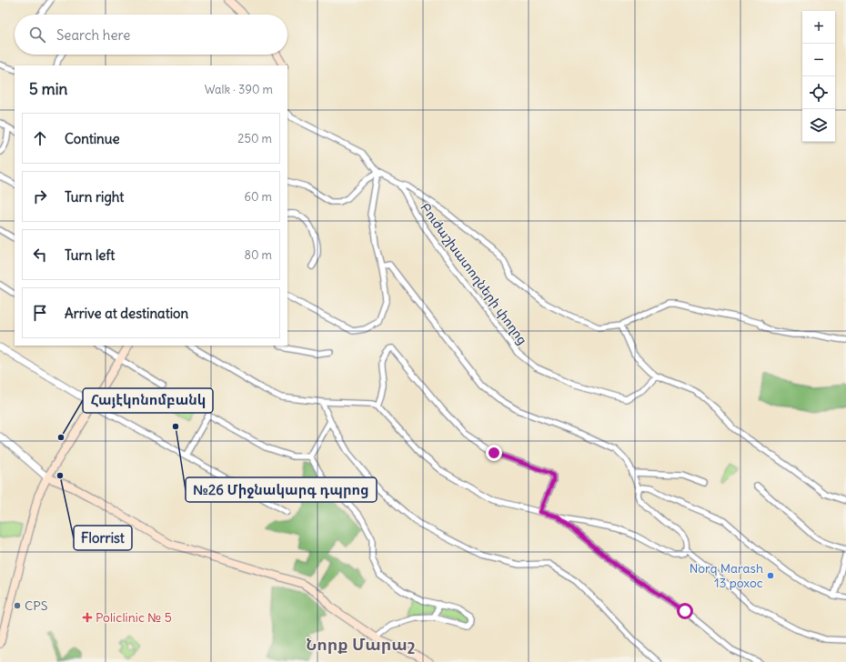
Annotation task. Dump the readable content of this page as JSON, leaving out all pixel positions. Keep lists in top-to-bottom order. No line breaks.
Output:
{"streets":{"street":["Բուժաշխատողների փողոց"]},"districts":["Նորք Մարաշ"],"places":{"other":["№26 Միջնակարգ դպրոց","Հայէկոնոմբանկ","Florrist","Norq Marash 13 poxoc","CPS"],"health":["Policlinic № 5"]},"page":{"map_buttons":["+","−"],"search":"Search here","heading":["5 min","Walk · 390 m"],"list":[["Continue","250 m"],["Turn right","60 m"],["Turn left","80 m"],"Arrive at destination"]}}
